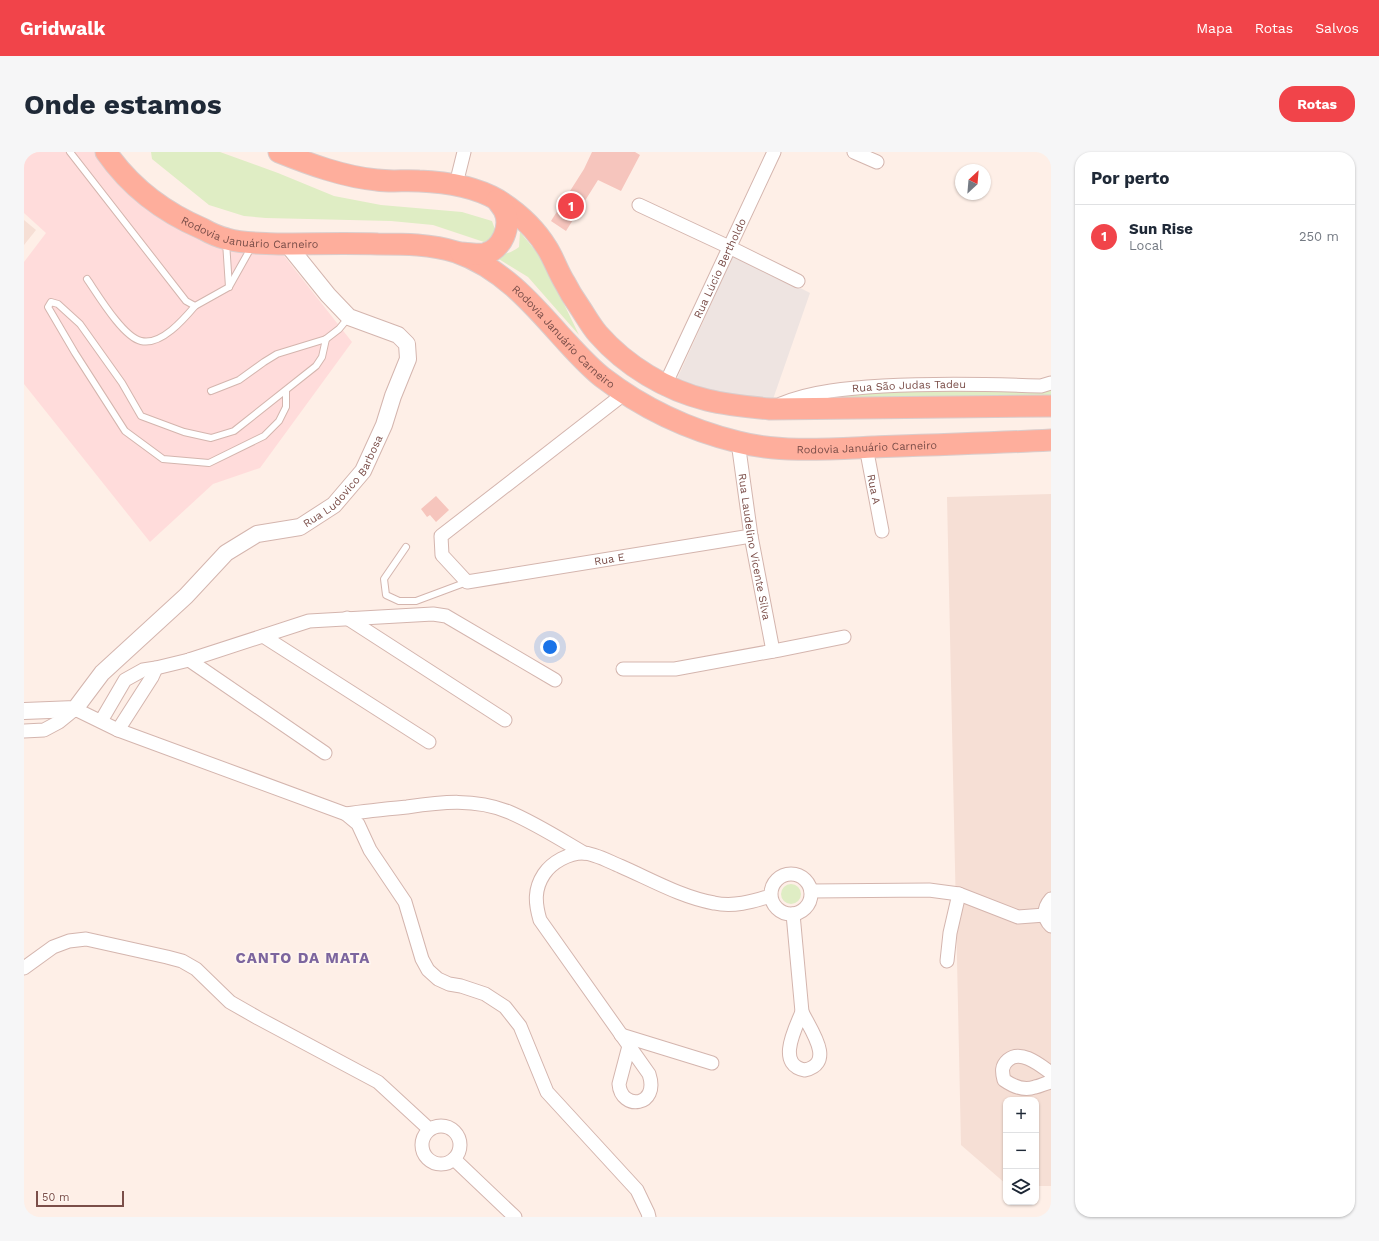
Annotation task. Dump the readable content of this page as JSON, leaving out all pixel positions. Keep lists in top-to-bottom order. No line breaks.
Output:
{"streets":{"highway":["Rodovia Januário Carneiro"],"street":["Rua Lúcio Bertholdo","Rua São Judas Tadeu","Rua Ludovico Barbosa","Rua A","Rua Laudelino Vicente Silva","Rua E"]},"crossings":[["Rodovia Januário Carneiro","Rua Ludovico Barbosa"],["Rodovia Januário Carneiro","Rua A"],["Rodovia Januário Carneiro","Rua Laudelino Vicente Silva"],["Rua Laudelino Vicente Silva","Rua E"]],"districts":["CANTO DA MATA"],"scale_bar":"50 m","north":"top right","page":{"header":"Gridwalk","nav":["Mapa","Rotas","Salvos"],"buttons":"Rotas","title":"Onde estamos","heading":"Por perto","pins":"1","list":[{"mark":"1","name":"Sun Rise","note":"Local","value":"250 m"}],"map_buttons":["+","−"],"scale":"50 m"}}
